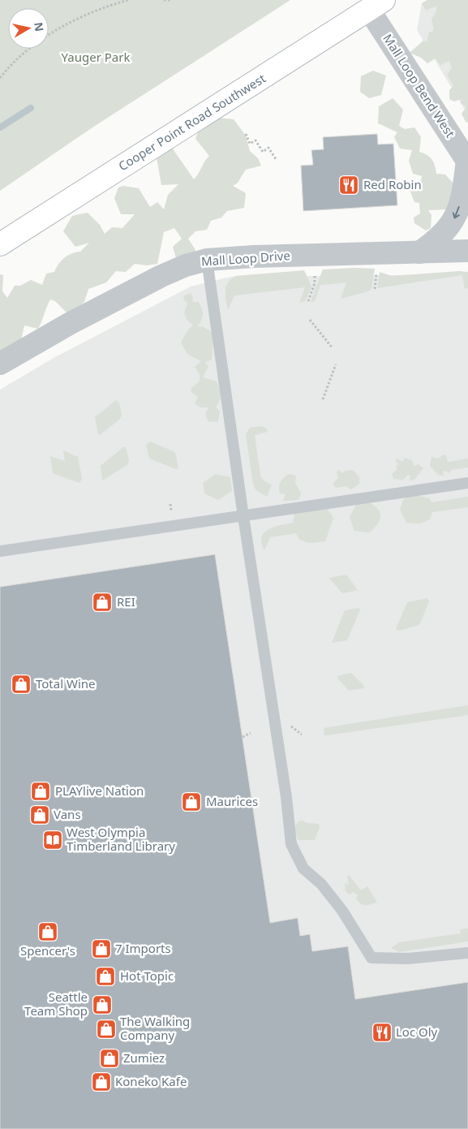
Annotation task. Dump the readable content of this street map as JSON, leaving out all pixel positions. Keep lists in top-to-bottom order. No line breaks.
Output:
{"streets":{"main road":["Cooper Point Road Southwest"],"street":["Mall Loop Bend West","Mall Loop Drive"]},"crossings":[["Mall Loop Bend West","Cooper Point Road Southwest"]],"parks":["Yauger Park"],"places":{"restaurant":["Red Robin","Loc Oly"],"shop":["REI","Total Wine","PLAYlive Nation","Maurices","Vans","Spencer's","7 Imports","Hot Topic","Seattle Team Shop","The Walking Company","Zumiez","Koneko Kafe"],"library":["West Olympia Timberland Library"]},"north":"right"}
